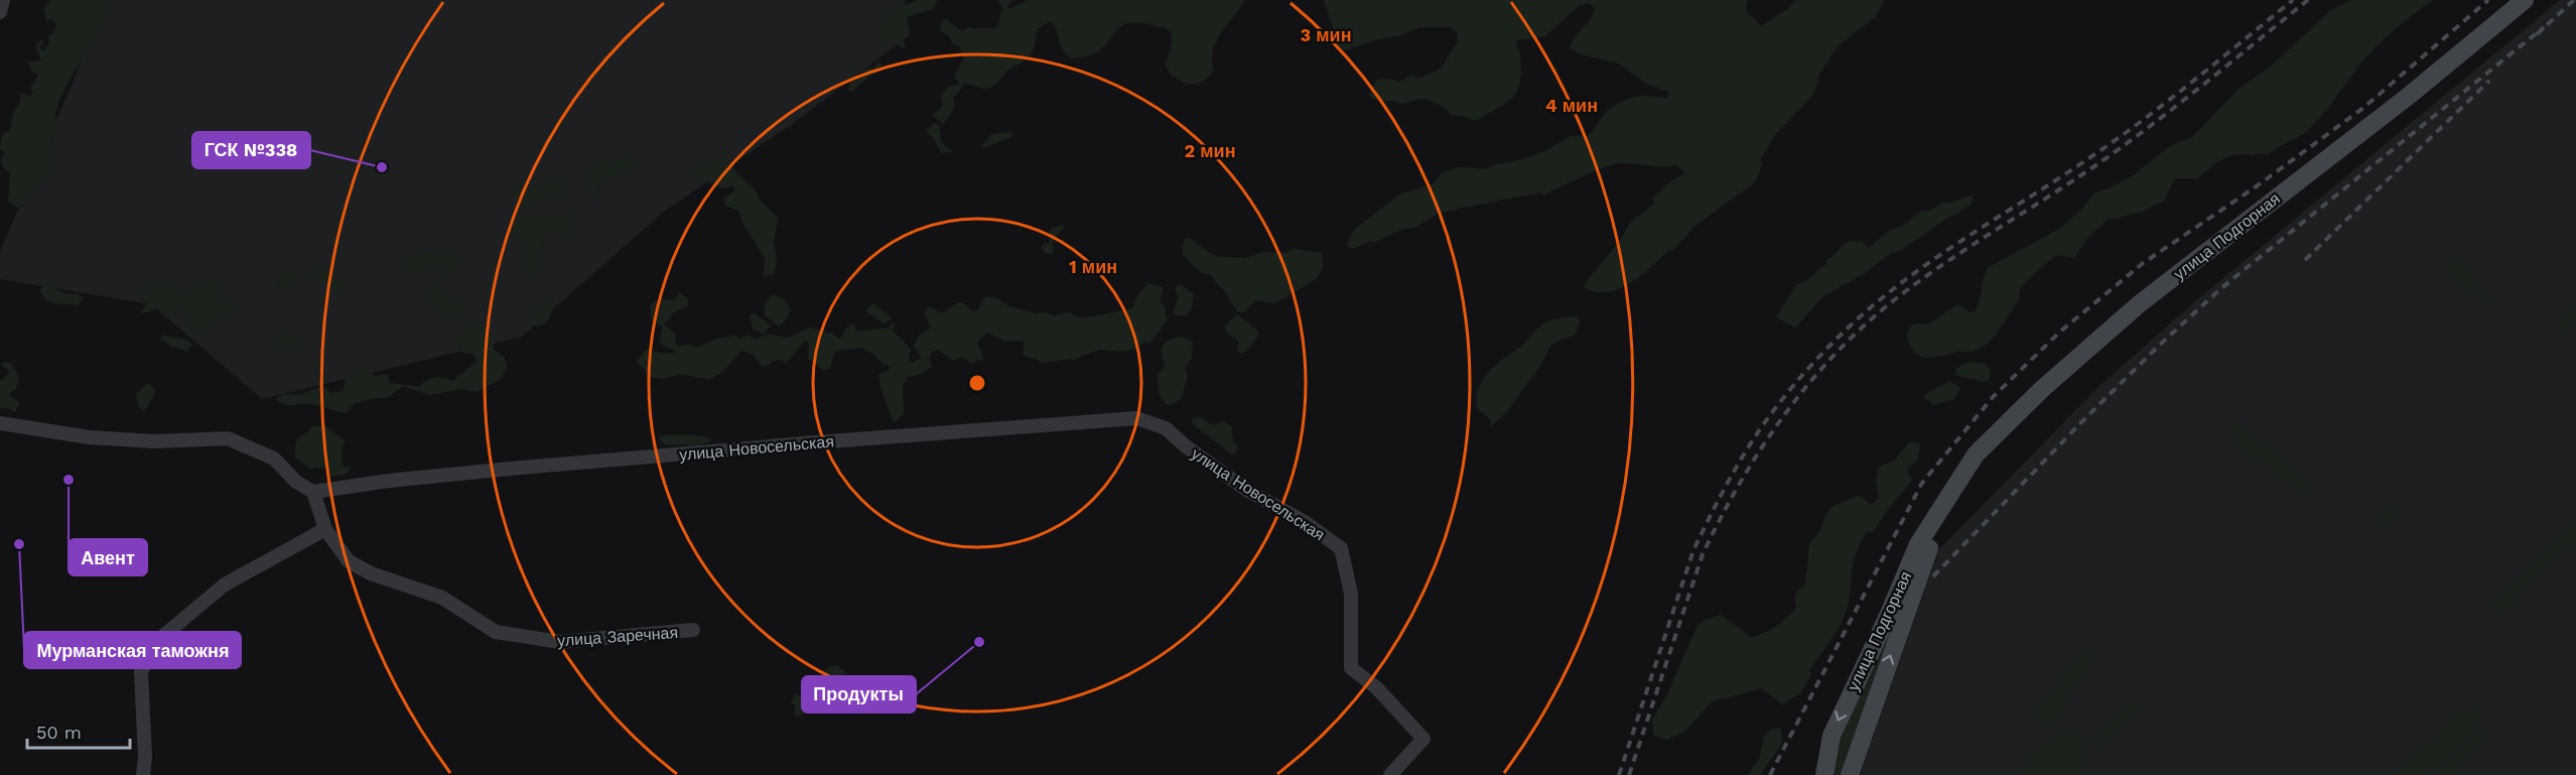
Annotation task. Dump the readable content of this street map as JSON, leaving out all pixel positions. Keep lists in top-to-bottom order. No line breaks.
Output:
{"streets":{"main road":["улица Подгорная"],"street":["улица Новосельская","улица Заречная"]},"crossings":[["улица Новосельская","улица Заречная"]],"places":["ГСК №338","Авент","Мурманская таможня","Продукты"],"scale_bar":"50 m","rings":["3 мин","4 мин","2 мин","1 мин"]}
